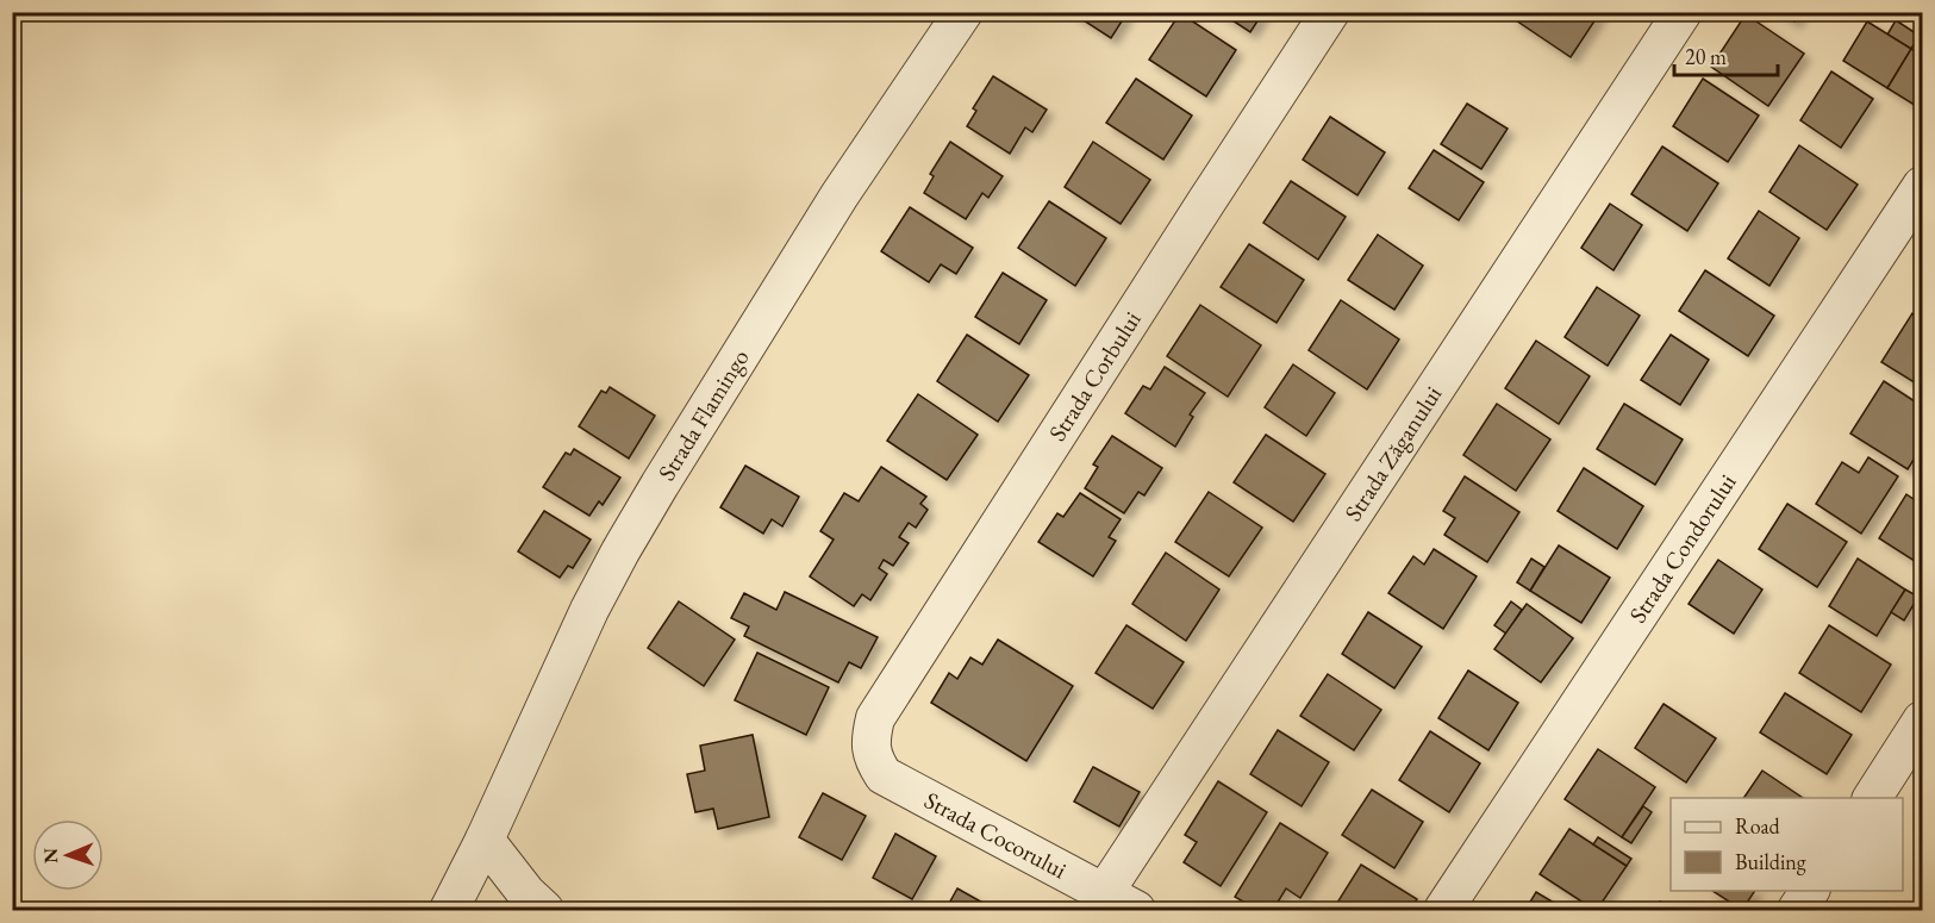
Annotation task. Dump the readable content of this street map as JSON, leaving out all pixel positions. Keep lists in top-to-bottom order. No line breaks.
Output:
{"streets":{"street":["Strada Corbului","Strada Flamingo","Strada Zăganului","Strada Condorului","Strada Cocorului"]},"crossings":[["Strada Corbului","Strada Cocorului"],["Strada Zăganului","Strada Cocorului"]],"legend":["Road","Building"],"scale_bar":"20 m","north":"left"}
